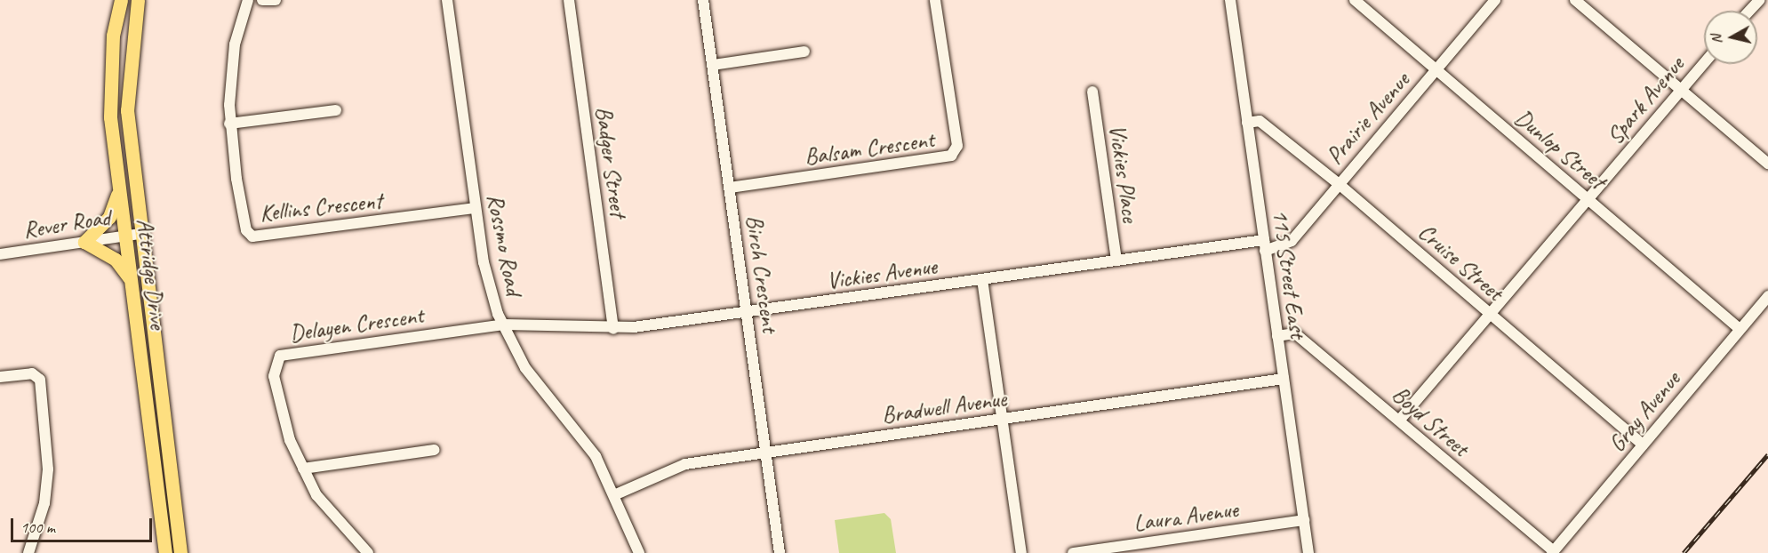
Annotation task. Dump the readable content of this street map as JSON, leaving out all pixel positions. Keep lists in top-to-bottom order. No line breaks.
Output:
{"streets":{"main road":["Attridge Drive"],"street":["Spark Avenue","Prairie Avenue","Balsam Crescent","Dunlop Street","Badger Street","Vickies Place","Kellins Crescent","Rever Road","Rossmo Road","Cruise Street","Birch Crescent","Vickies Avenue","115 Street East","Delayen Crescent","Bradwell Avenue","Gray Avenue","Boyd Street","Laura Avenue"]},"crossings":[["Spark Avenue","Dunlop Street"],["Spark Avenue","Cruise Street"],["Spark Avenue","Boyd Street"],["Prairie Avenue","Dunlop Street"],["Prairie Avenue","Cruise Street"],["Prairie Avenue","Vickies Avenue"],["Prairie Avenue","115 Street East"],["Balsam Crescent","Birch Crescent"],["Dunlop Street","Gray Avenue"],["Badger Street","Vickies Avenue"],["Vickies Place","Vickies Avenue"],["Kellins Crescent","Rossmo Road"],["Rever Road","Attridge Drive"],["Rossmo Road","Vickies Avenue"],["Rossmo Road","Delayen Crescent"],["Rossmo Road","Bradwell Avenue"],["Cruise Street","115 Street East"],["Cruise Street","Gray Avenue"],["Birch Crescent","Vickies Avenue"],["Birch Crescent","Bradwell Avenue"],["Vickies Avenue","115 Street East"],["Vickies Avenue","Delayen Crescent"],["115 Street East","Bradwell Avenue"],["115 Street East","Boyd Street"],["115 Street East","Laura Avenue"],["Gray Avenue","Boyd Street"]],"scale_bar":"100 m","north":"left"}
